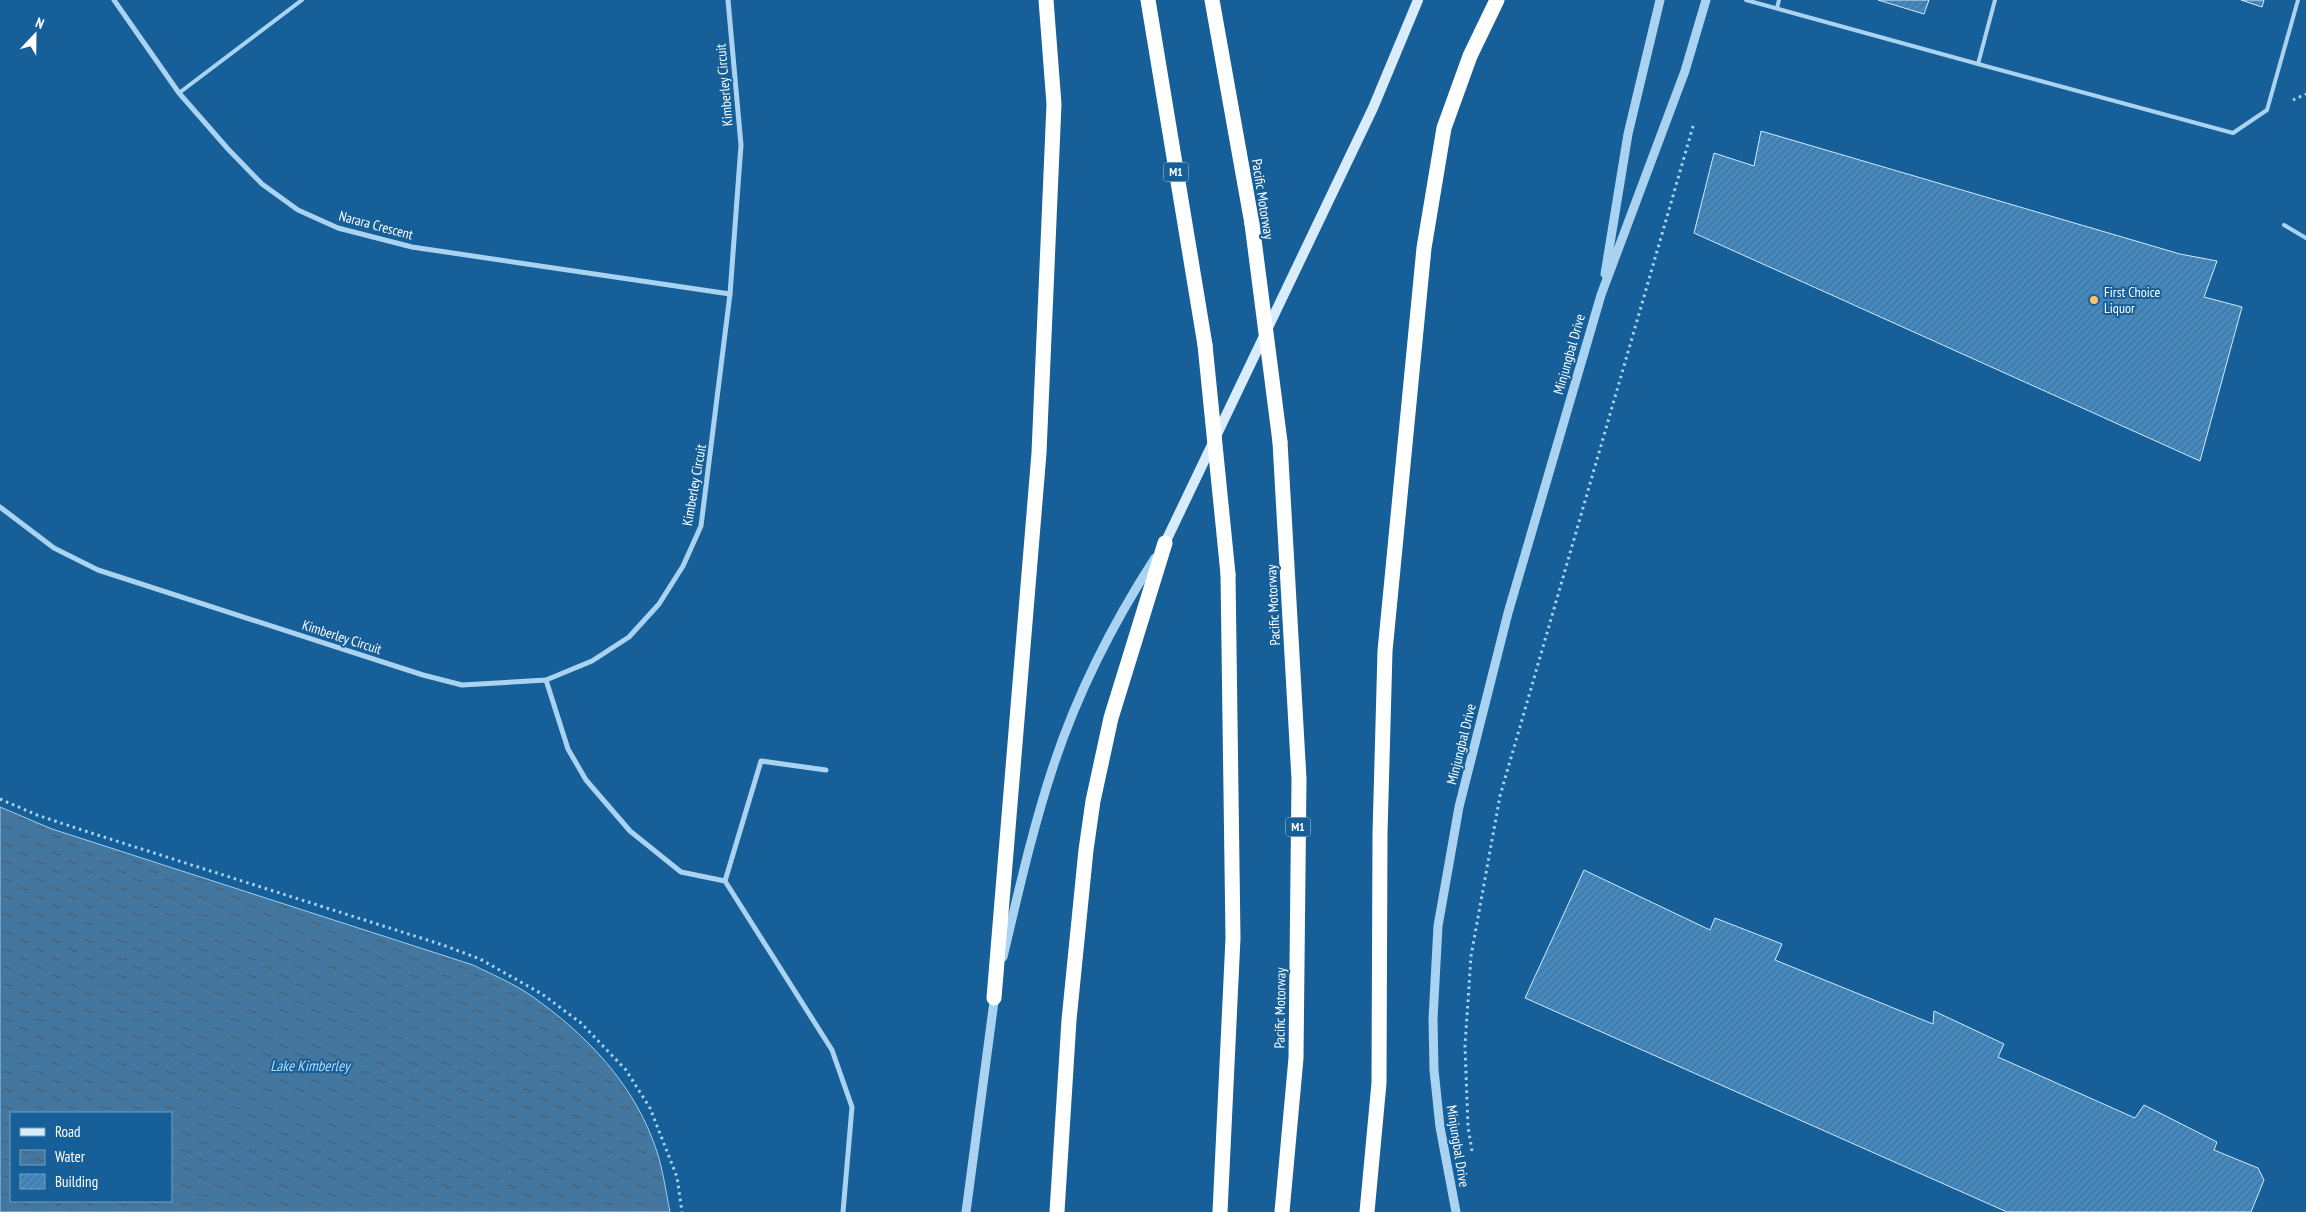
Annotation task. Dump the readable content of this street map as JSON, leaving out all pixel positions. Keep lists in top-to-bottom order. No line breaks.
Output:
{"streets":{"highway":["M1","Pacific Motorway"],"street":["Kimberley Circuit","Narara Crescent","Minjungbal Drive"]},"crossings":[["Kimberley Circuit","Narara Crescent"]],"water":["Lake Kimberley"],"places":["First Choice Liquor"],"legend":["Road","Water","Building"],"north":"top"}
